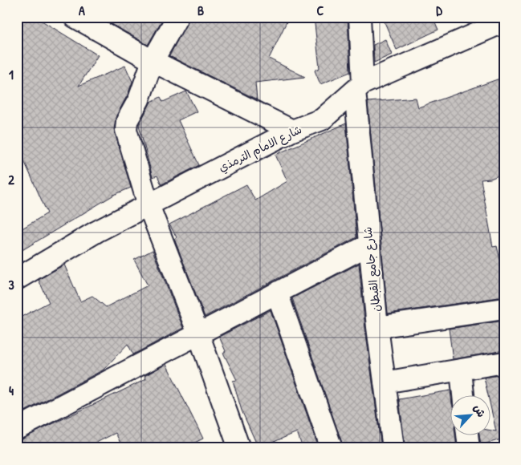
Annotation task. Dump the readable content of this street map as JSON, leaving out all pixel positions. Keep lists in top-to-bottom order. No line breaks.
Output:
{"streets":{"street":["شارع الامام الترمذي","شارع جامع القبطان"]},"crossings":[["شارع الامام الترمذي","شارع جامع القبطان"]],"north":"top right","grid":{"columns":["A","B","C","D"],"rows":["1","2","3","4"]}}
